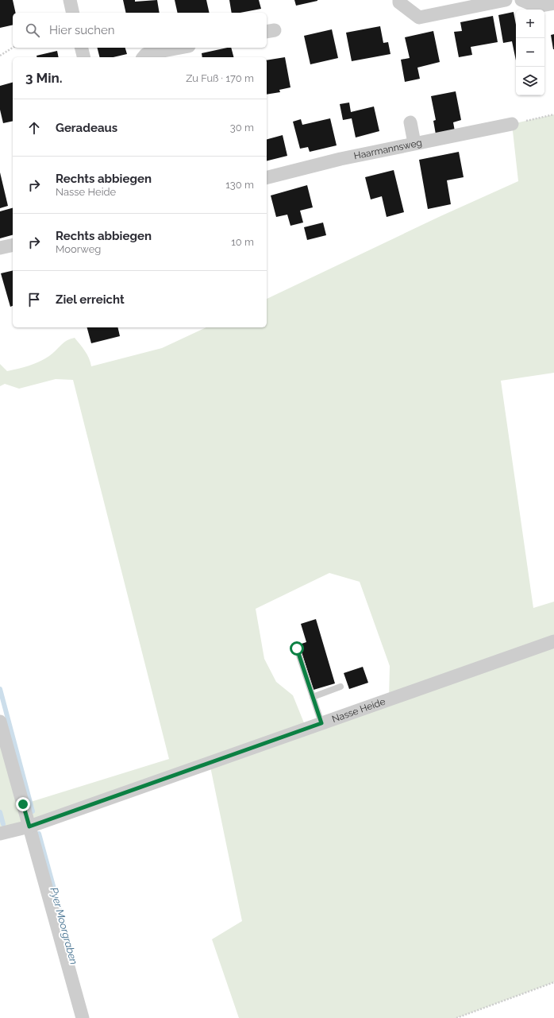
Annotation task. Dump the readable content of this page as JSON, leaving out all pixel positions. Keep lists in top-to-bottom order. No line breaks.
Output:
{"streets":{"street":["Haarmannsweg","Nasse Heide"]},"water":["Pyer Moorgraben"],"page":{"map_buttons":["+","−"],"search":"Hier suchen","heading":["3 Min.","Zu Fuß · 170 m"],"list":[["Geradeaus","30 m"],["Rechts abbiegen","Nasse Heide","130 m"],["Rechts abbiegen","Moorweg","10 m"],"Ziel erreicht"]}}
